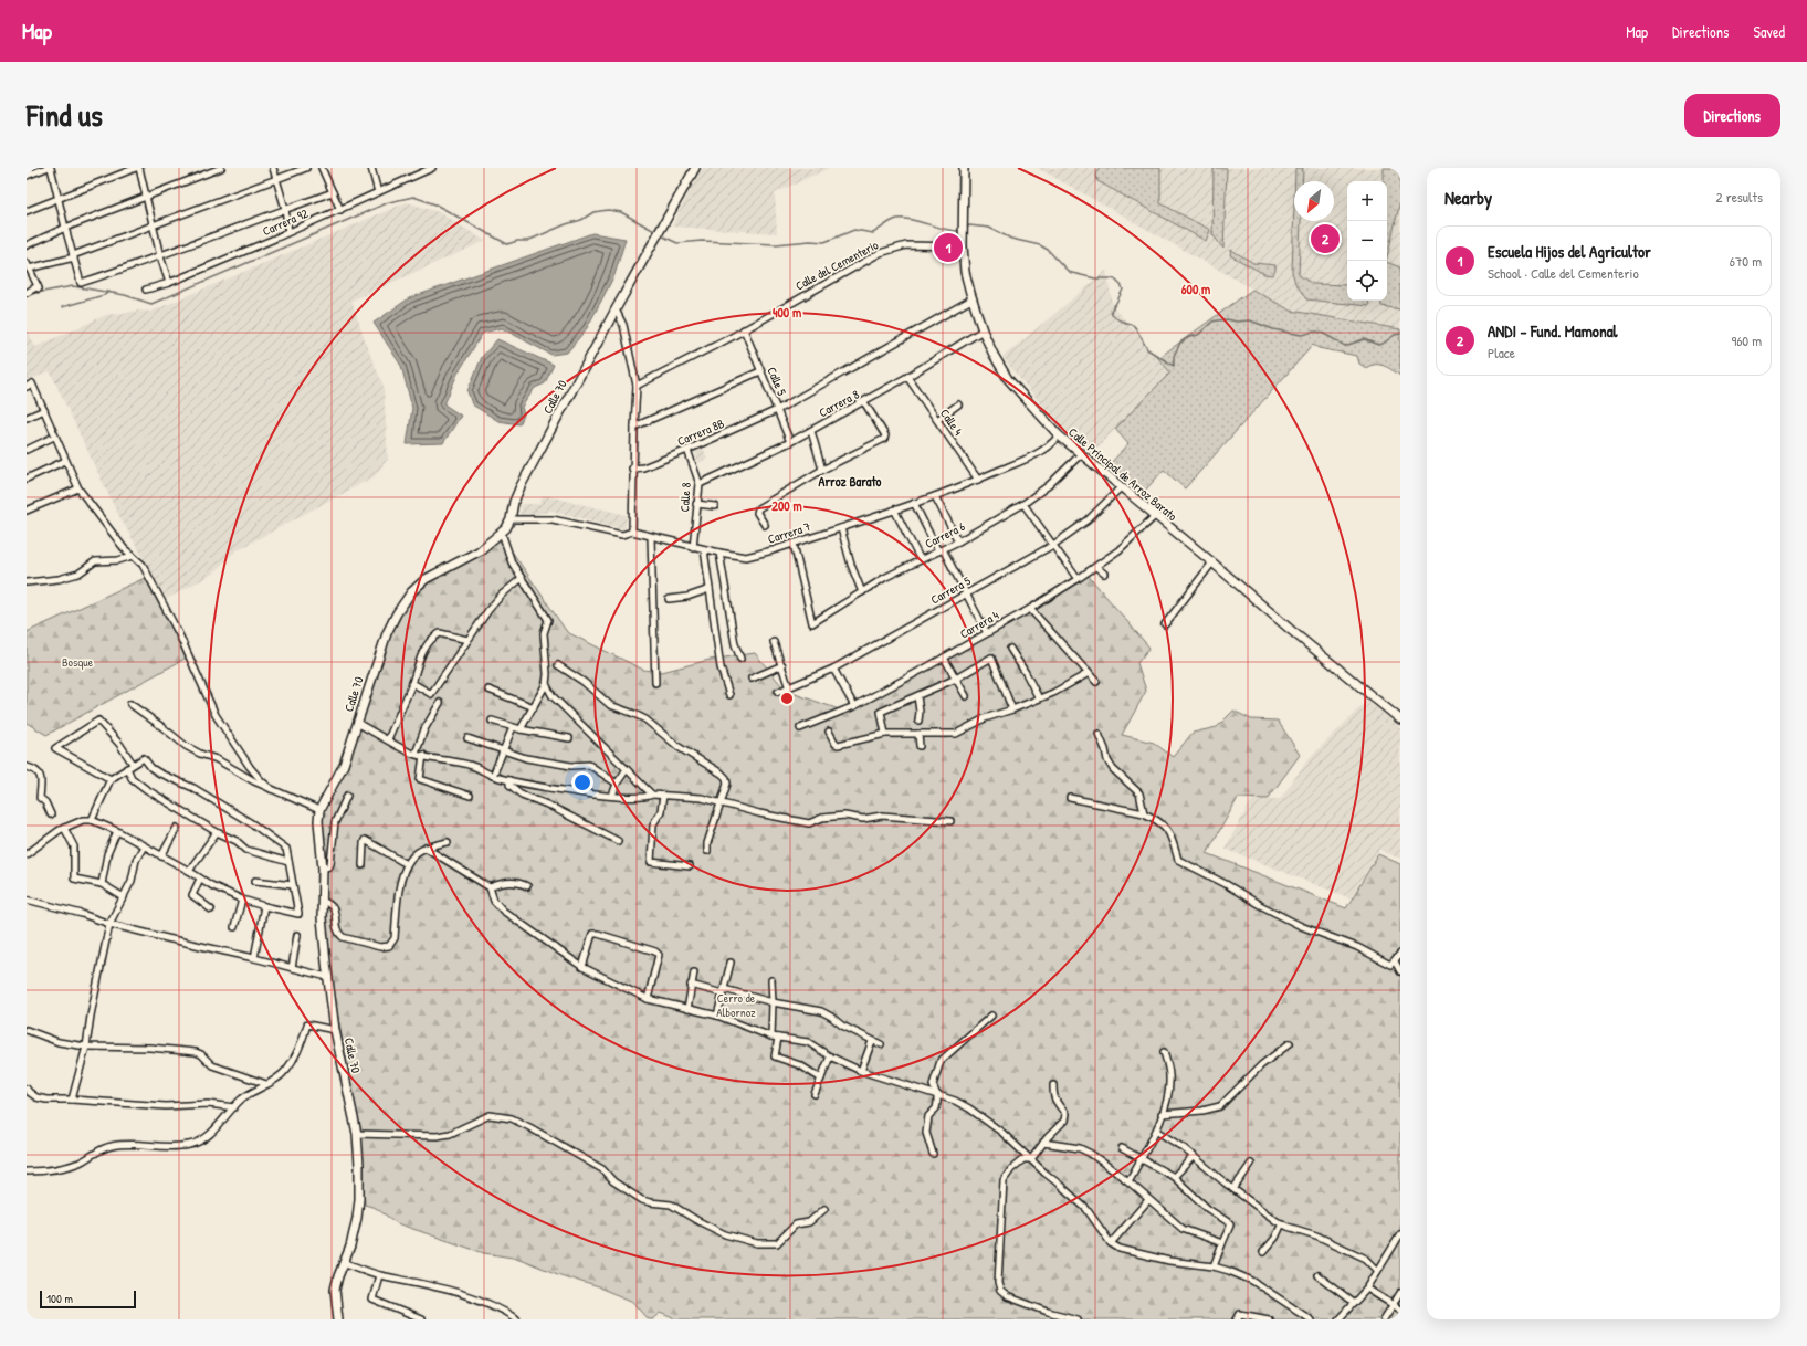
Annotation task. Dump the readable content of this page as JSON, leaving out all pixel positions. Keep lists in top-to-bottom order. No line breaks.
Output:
{"streets":{"street":["Carrera 92","Calle del Cementerio","Calle 5","Calle 70","Carrera 8","Calle 4","Carrera 8B","Calle Principal de Arroz Barato","Calle 8","Carrera 7","Carrera 6","Carrera 5","Carrera 4"]},"crossings":[["Calle del Cementerio","Calle 5"],["Calle del Cementerio","Calle Principal de Arroz Barato"],["Calle 5","Carrera 8"],["Calle 5","Carrera 8B"],["Calle 70","Carrera 7"],["Carrera 8","Calle 4"],["Carrera 8","Calle Principal de Arroz Barato"],["Carrera 8","Calle 8"],["Calle 4","Carrera 7"],["Carrera 8B","Calle Principal de Arroz Barato"],["Carrera 8B","Calle 8"],["Calle Principal de Arroz Barato","Carrera 7"],["Calle Principal de Arroz Barato","Carrera 6"],["Calle Principal de Arroz Barato","Carrera 5"],["Calle Principal de Arroz Barato","Carrera 4"],["Calle 8","Carrera 7"],["Carrera 7","Carrera 6"]],"districts":["Arroz Barato"],"parks":["Bosque","Cerro de Albornoz"],"scale_bar":"100 m","north":"bottom left","page":{"header":"Map","nav":["Map","Directions","Saved"],"title":"Find us","buttons":"Directions","heading":["Nearby","2 results"],"map_buttons":["+","−"],"pins":["2","1"],"list":[{"mark":"1","name":"Escuela Hijos del Agricultor","note":"School · Calle del Cementerio","value":"670 m"},{"mark":"2","name":"ANDI - Fund. Mamonal","note":"Place","value":"960 m"}],"scale":"100 m"},"rings":["600 m","400 m","200 m"]}
